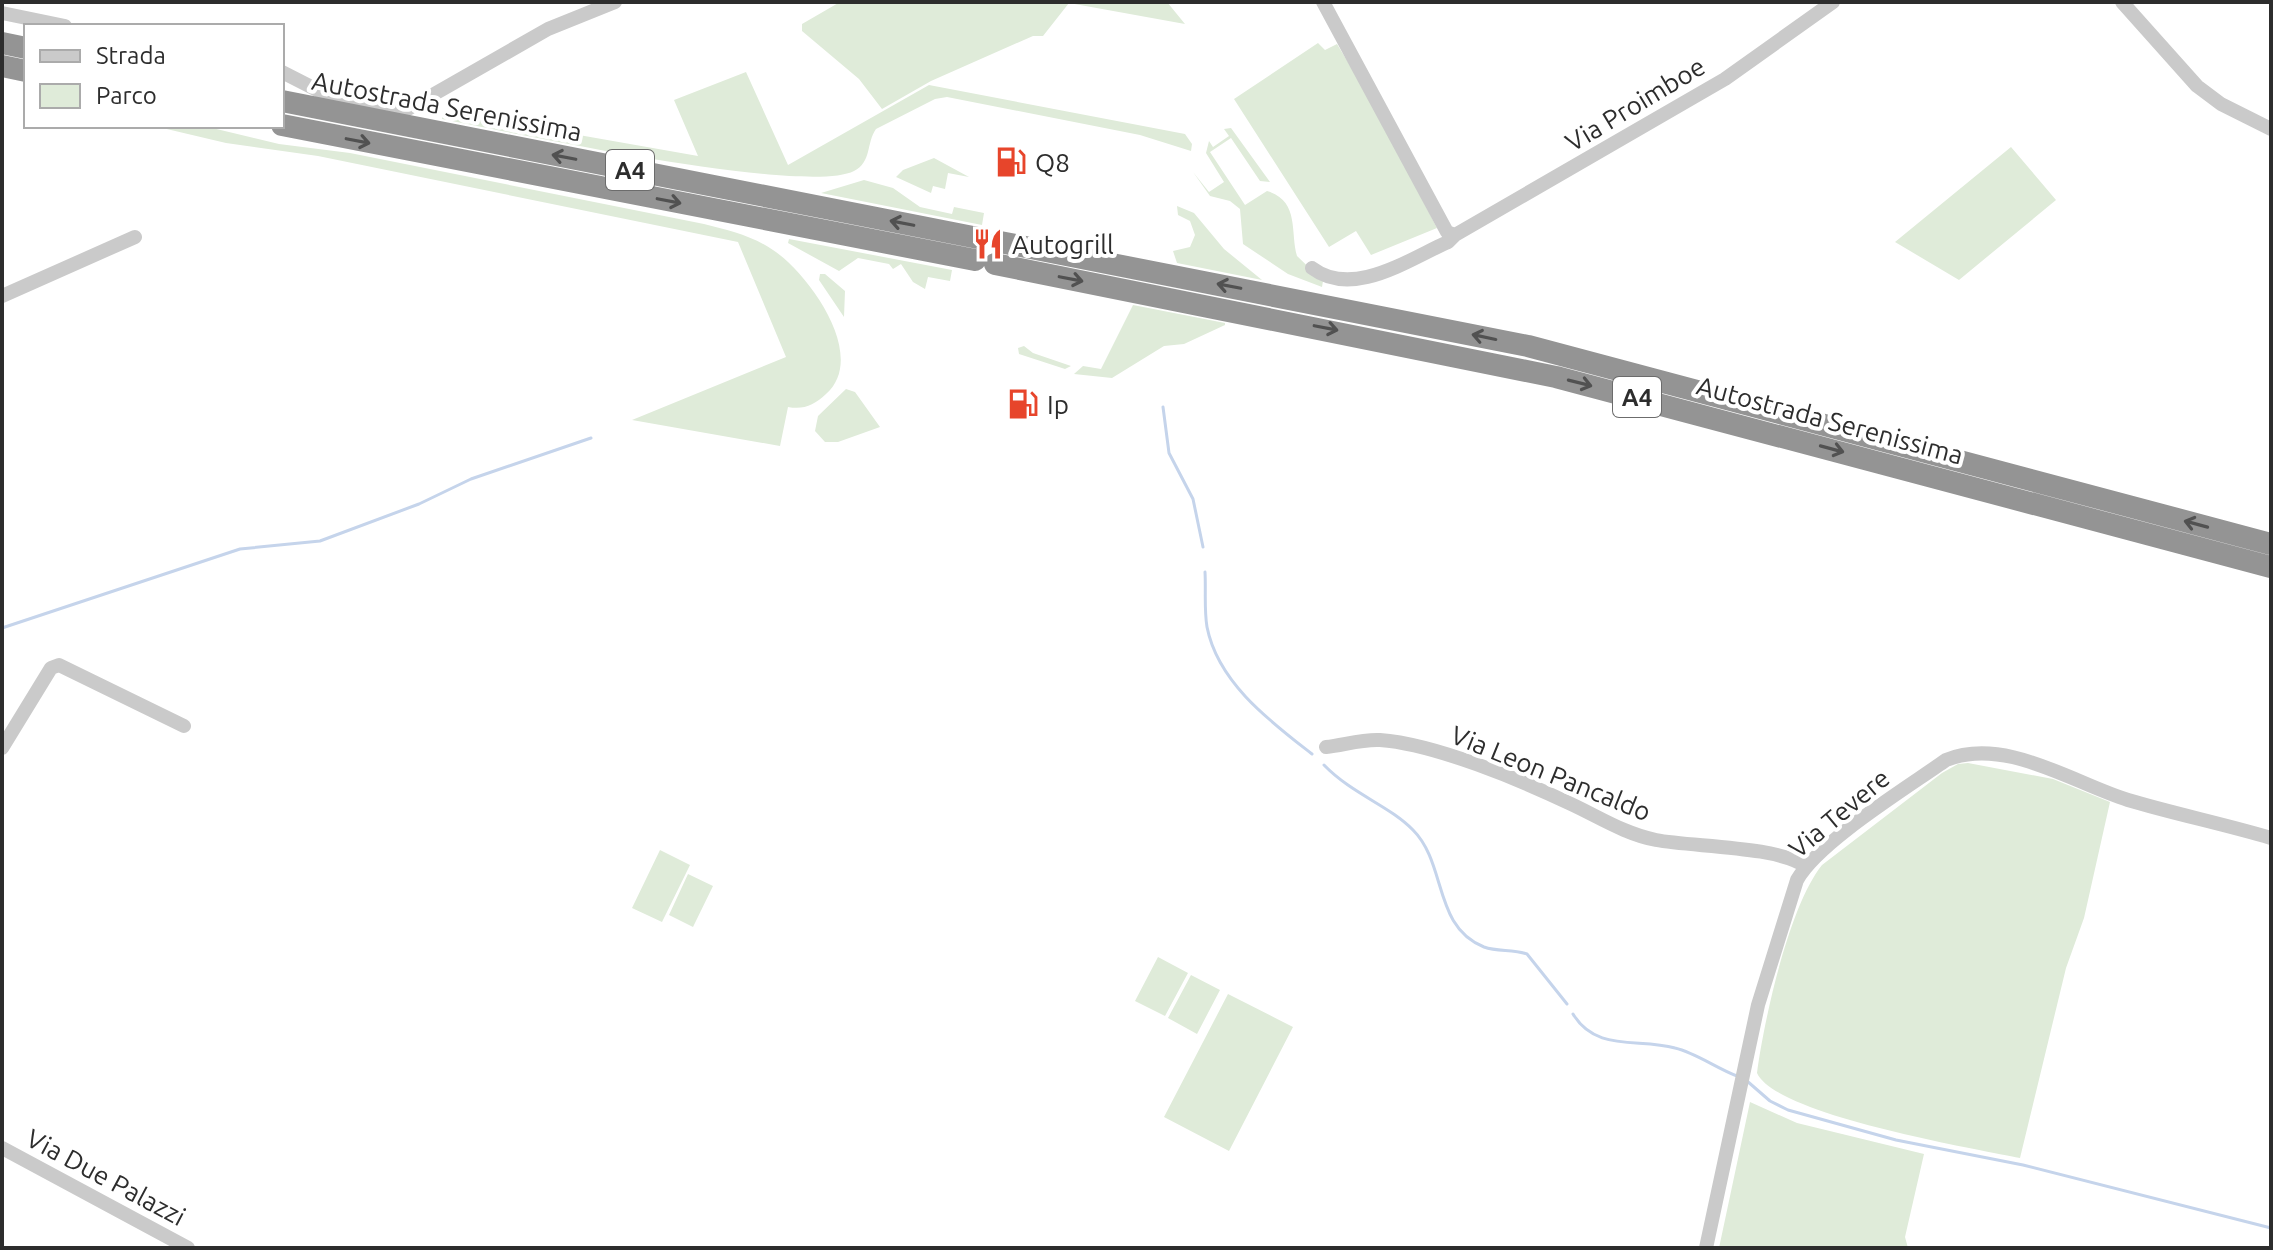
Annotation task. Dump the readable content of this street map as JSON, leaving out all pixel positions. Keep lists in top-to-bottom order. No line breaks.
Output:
{"streets":{"highway":["Autostrada Serenissima","A4"],"street":["Via Proimboe","Via Leon Pancaldo","Via Tevere","Via Due Palazzi"]},"crossings":[["Via Leon Pancaldo","Via Tevere"]],"places":{"fuel station":["Q8","Ip"],"restaurant":["Autogrill"]},"legend":["Strada","Parco"]}
